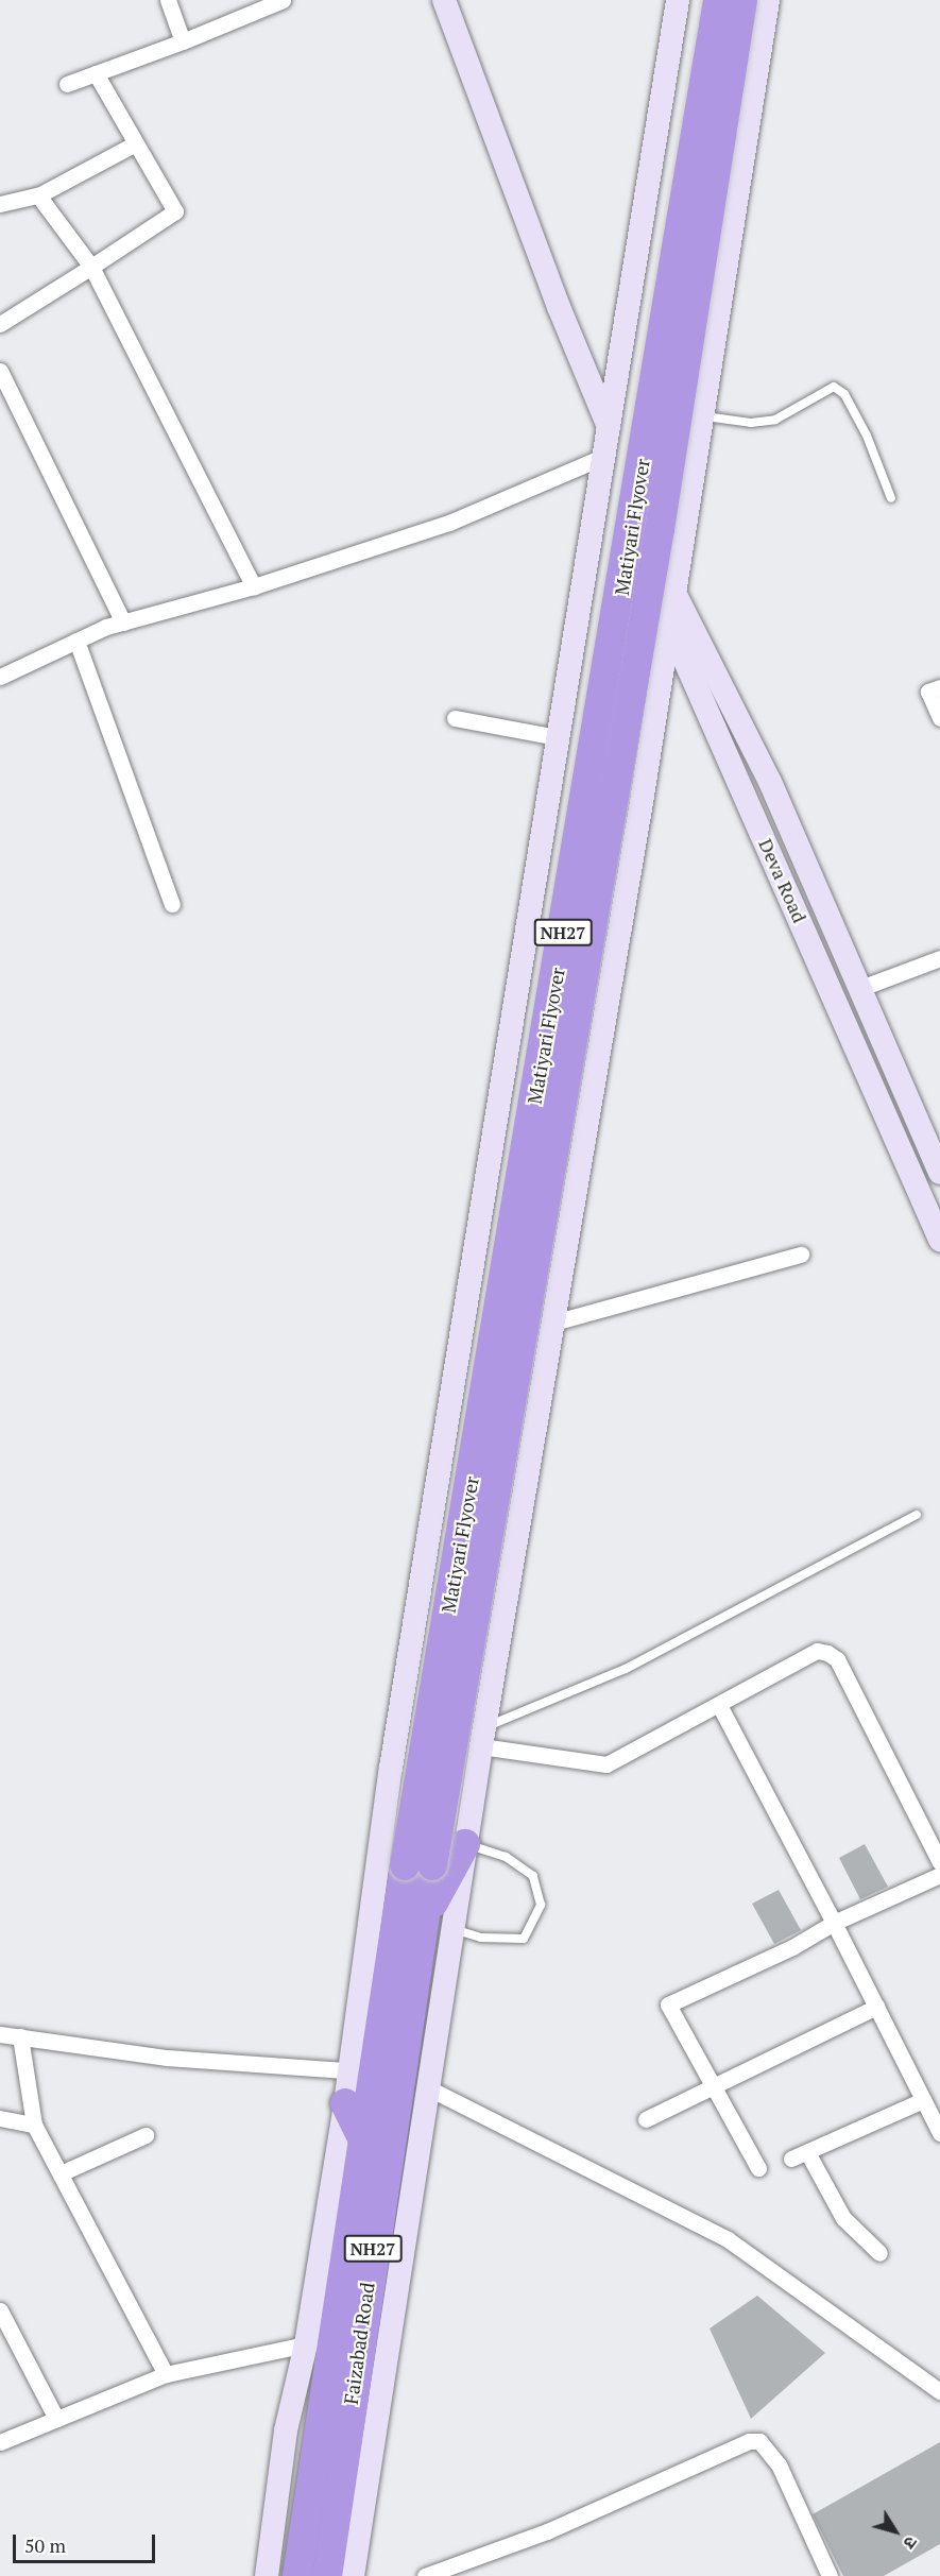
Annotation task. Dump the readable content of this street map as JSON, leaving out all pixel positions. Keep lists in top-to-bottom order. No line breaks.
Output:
{"streets":{"highway":["Matiyari Flyover","NH27","Faizabad Road"],"street":["Deva Road"]},"crossings":[["Matiyari Flyover","Faizabad Road"]],"scale_bar":"50 m","north":"bottom right"}
